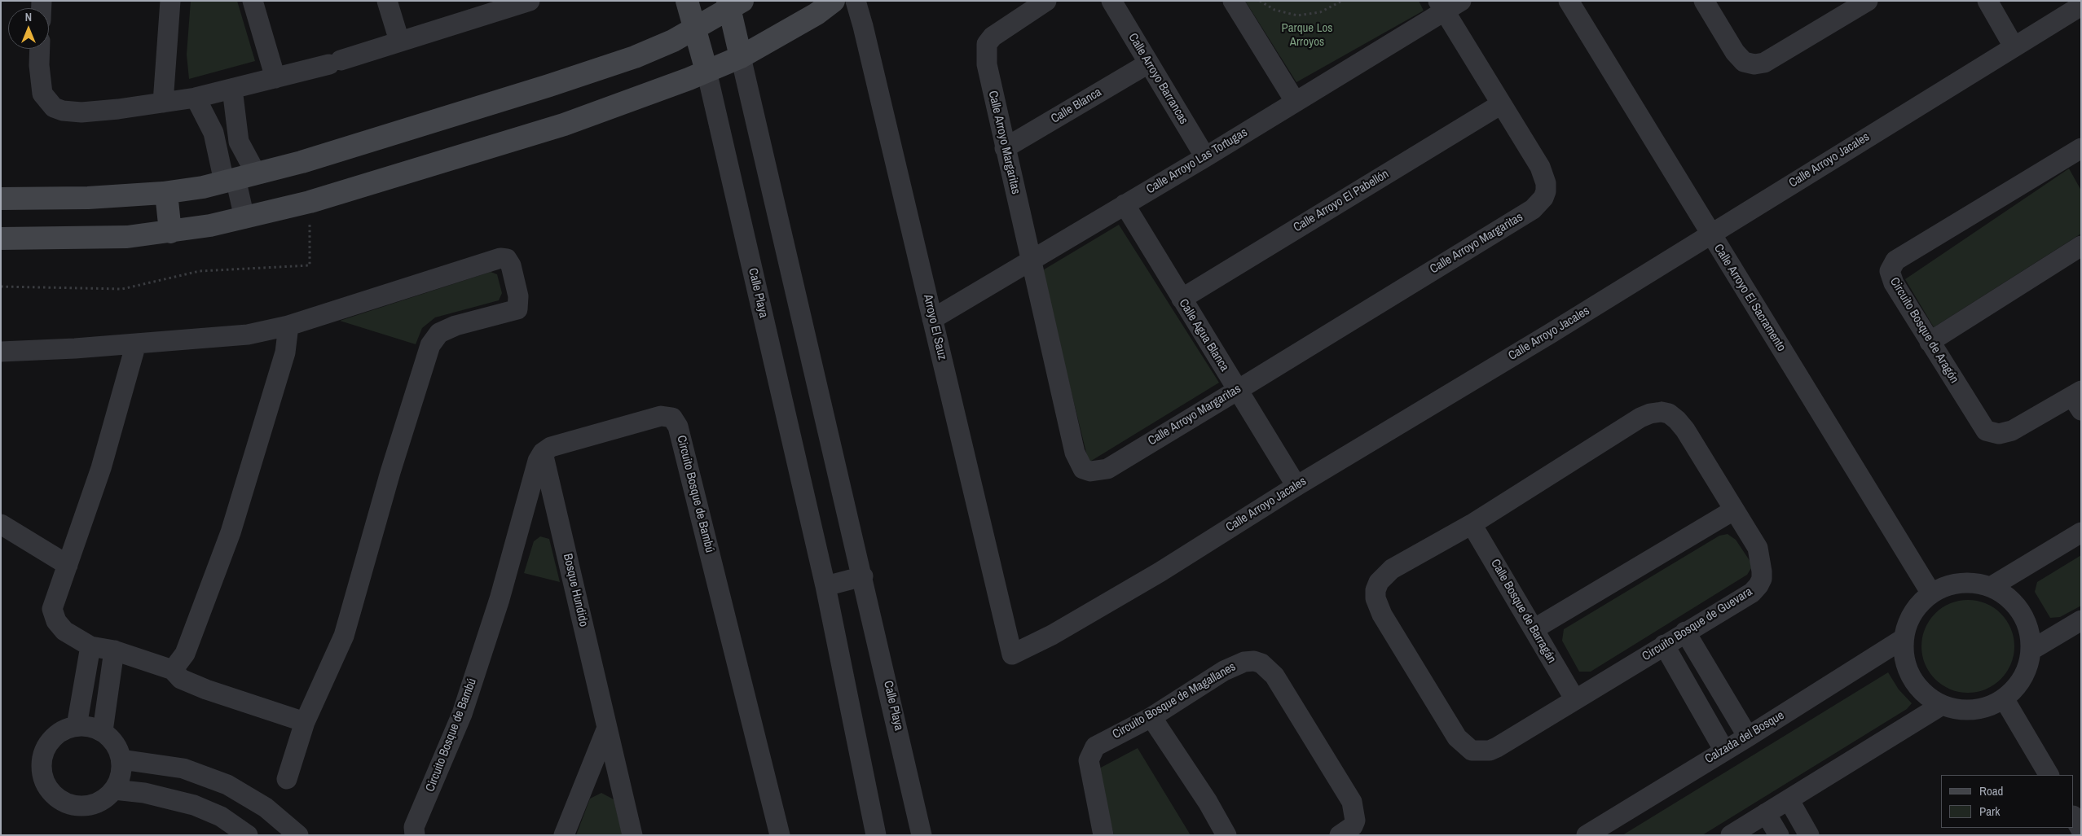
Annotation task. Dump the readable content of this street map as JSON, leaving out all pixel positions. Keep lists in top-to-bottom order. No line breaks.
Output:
{"streets":{"street":["Calle Arroyo Barrancas","Calle Blanca","Calle Arroyo Margaritas","Calle Arroyo Jacales","Calle Arroyo Las Tortugas","Calle Arroyo El Pabellón","Calle Playa","Calle Arroyo El Sacramento","Arroyo El Sauz","Circuito Bosque de Aragón","Calle Agua Blanca","Circuito Bosque de Bambú","Bosque Hundido","Calle Bosque de Barragán","Circuito Bosque de Guevara","Circuito Bosque de Magallanes","Calzada del Bosque"]},"crossings":[["Calle Arroyo Barrancas","Calle Blanca"],["Calle Arroyo Barrancas","Calle Arroyo Las Tortugas"],["Calle Blanca","Calle Arroyo Margaritas"],["Calle Arroyo Margaritas","Calle Arroyo Las Tortugas"],["Calle Arroyo Margaritas","Calle Arroyo El Pabellón"],["Calle Arroyo Margaritas","Calle Agua Blanca"],["Calle Arroyo Jacales","Calle Arroyo El Sacramento"],["Calle Arroyo Jacales","Arroyo El Sauz"],["Calle Arroyo Jacales","Calle Agua Blanca"],["Calle Arroyo Las Tortugas","Arroyo El Sauz"],["Calle Arroyo Las Tortugas","Calle Agua Blanca"],["Calle Arroyo El Pabellón","Calle Agua Blanca"],["Calle Arroyo El Sacramento","Calzada del Bosque"],["Circuito Bosque de Bambú","Bosque Hundido"],["Calle Bosque de Barragán","Circuito Bosque de Guevara"]],"parks":["Parque Los Arroyos"],"legend":["Road","Park"],"north":"top"}
